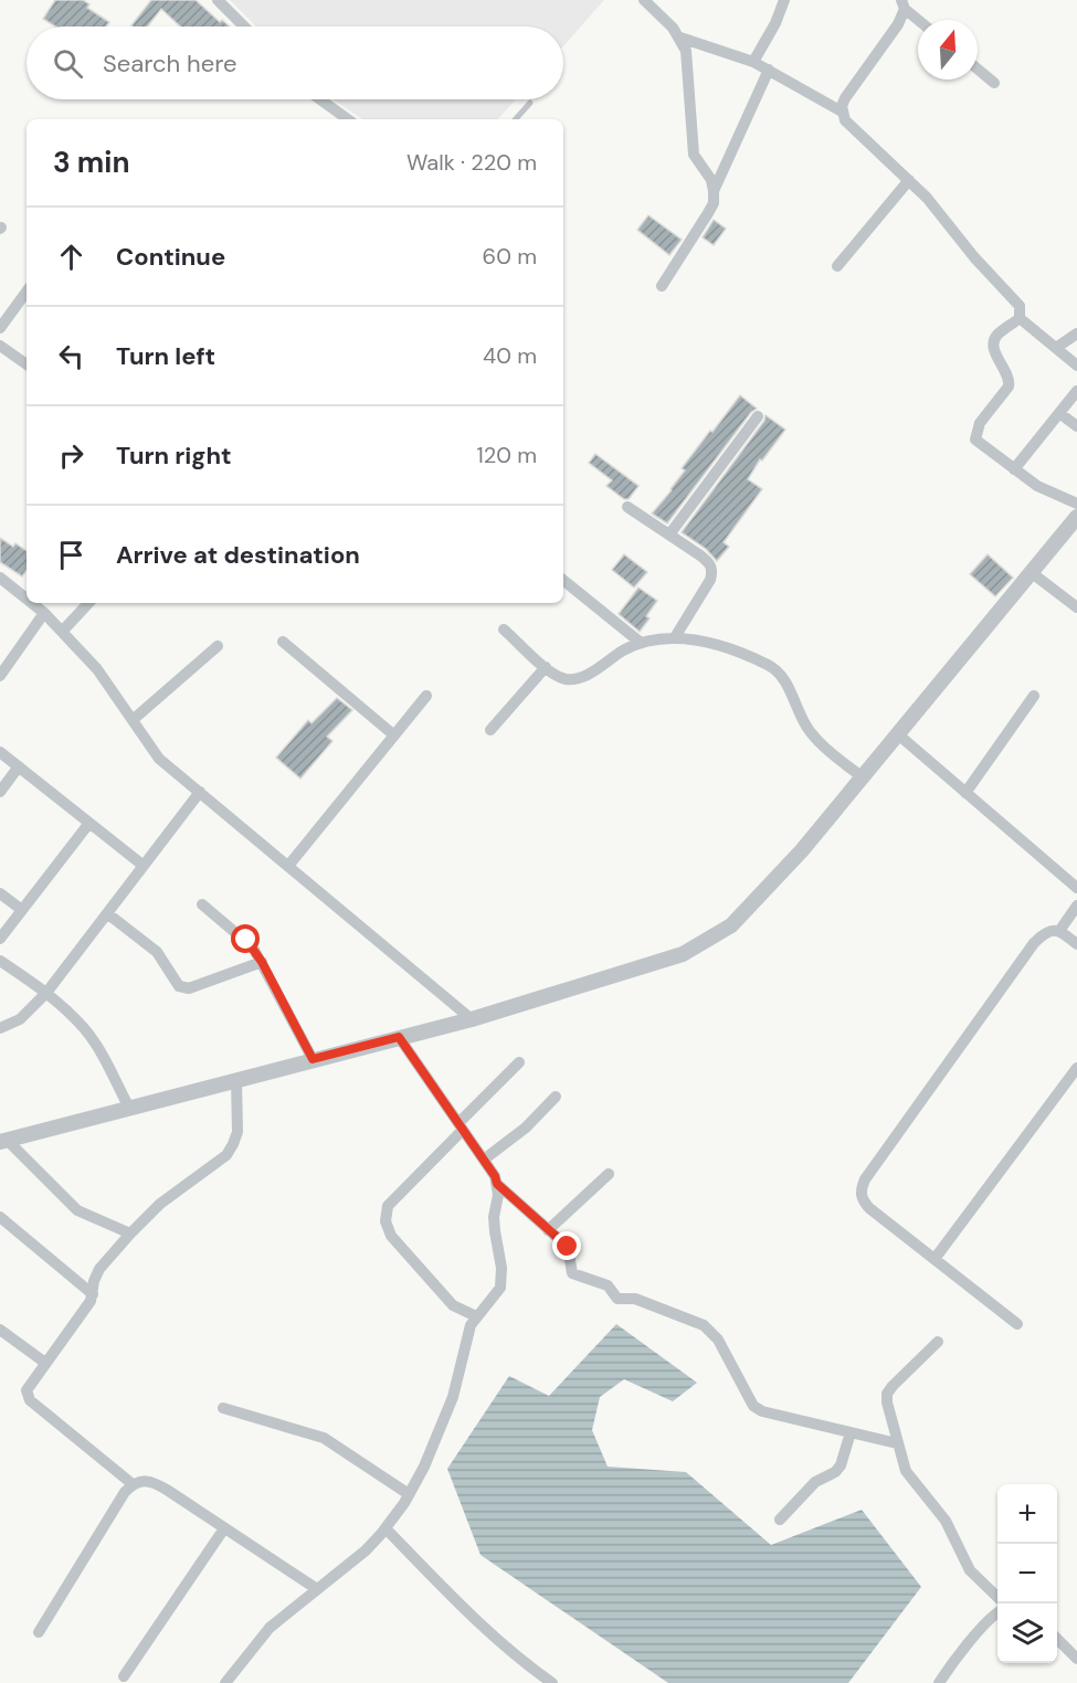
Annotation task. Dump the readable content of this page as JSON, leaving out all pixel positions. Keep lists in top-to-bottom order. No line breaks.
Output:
{"north":"top","page":{"search":"Search here","heading":["3 min","Walk · 220 m"],"list":[["Continue","60 m"],["Turn left","40 m"],["Turn right","120 m"],"Arrive at destination"],"map_buttons":["+","−"]}}
